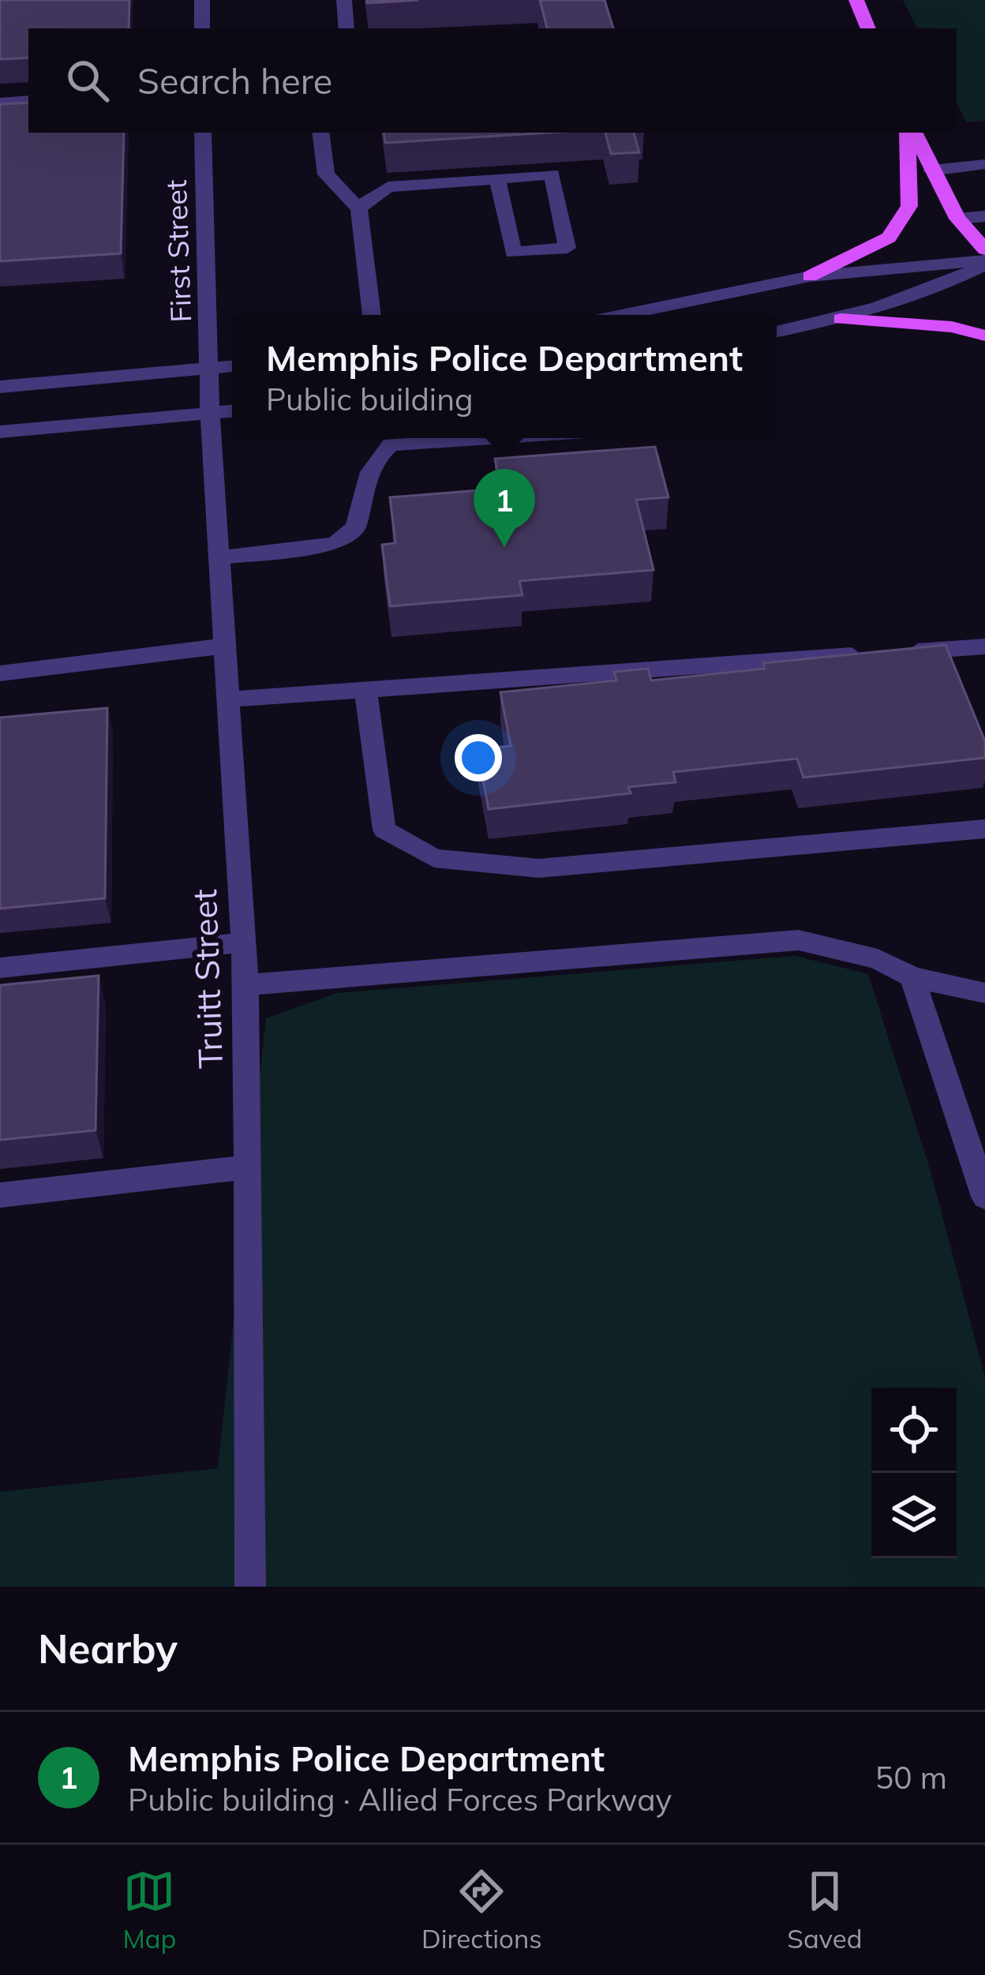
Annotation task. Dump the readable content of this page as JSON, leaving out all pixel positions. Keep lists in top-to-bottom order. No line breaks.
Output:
{"streets":{"street":["First Street","Truitt Street"]},"crossings":[["First Street","Truitt Street"]],"page":{"search":"Search here","popup":["Memphis Police Department","Public building"],"pins":"1","heading":"Nearby","list":[{"mark":"1","name":"Memphis Police Department","note":"Public building · Allied Forces Parkway","value":"50 m"}],"nav":["Map","Directions","Saved"]}}
